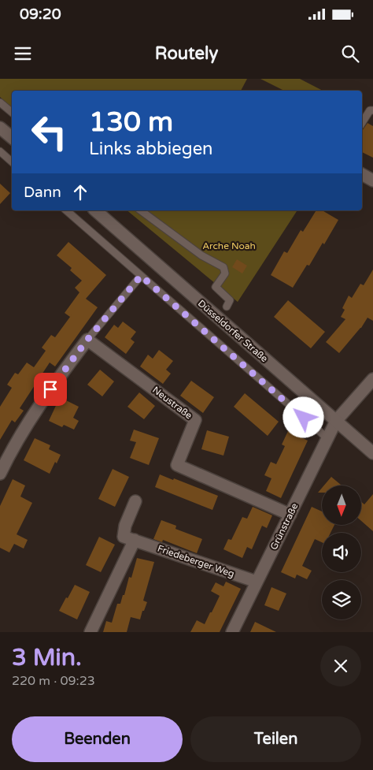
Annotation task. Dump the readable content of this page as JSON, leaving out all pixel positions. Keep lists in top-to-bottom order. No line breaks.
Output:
{"streets":{"street":["Düsseldorfer Straße","Neustraße","Grünstraße","Friedeberger Weg"]},"crossings":[["Düsseldorfer Straße","Grünstraße"],["Neustraße","Grünstraße"],["Grünstraße","Friedeberger Weg"]],"parks":["Arche Noah"],"north":"bottom","page":{"status":"09:20","header":"Routely","turn":["130 m","Links abbiegen"],"then":"Dann","heading":["3 Min.","220 m · 09:23"],"buttons":["Beenden","Teilen"]}}
